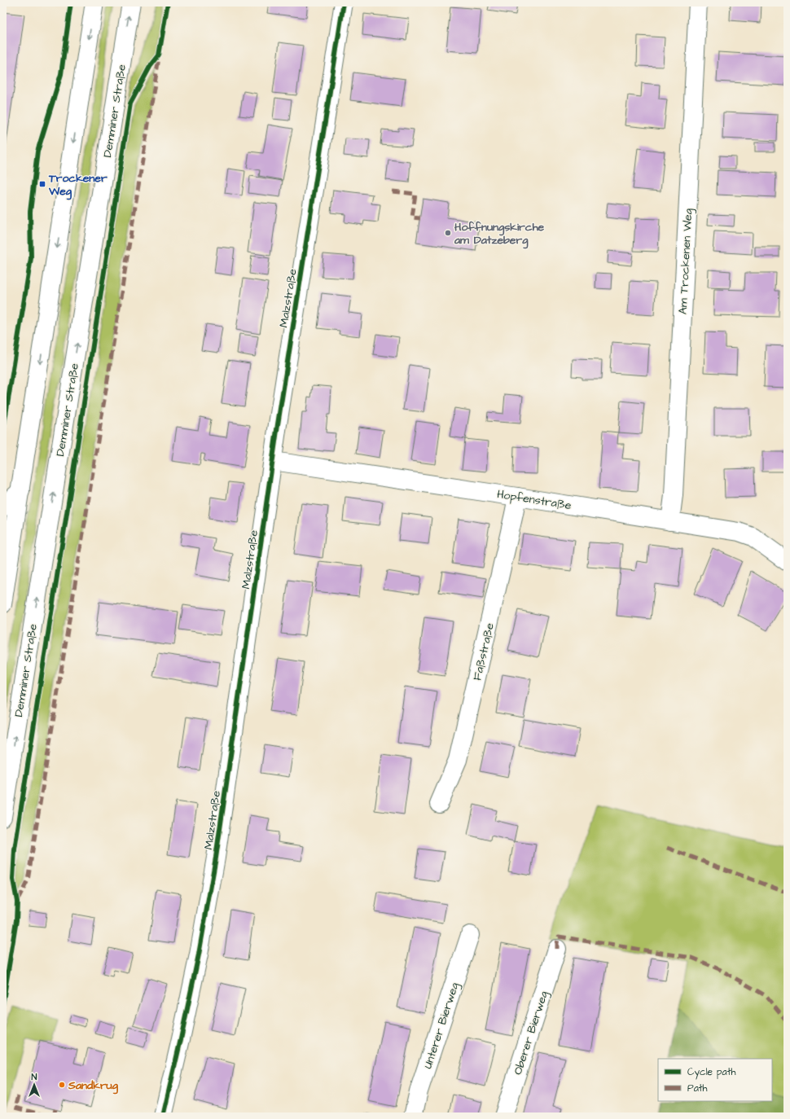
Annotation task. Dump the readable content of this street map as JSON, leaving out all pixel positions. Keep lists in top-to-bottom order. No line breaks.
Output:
{"streets":{"street":["Demminer Straße","Am Trockenen Weg","Malzstraße","Hopfenstraße","Faßstraße","Unterer Bierweg","Oberer Bierweg"]},"crossings":[["Am Trockenen Weg","Hopfenstraße"],["Malzstraße","Hopfenstraße"],["Hopfenstraße","Faßstraße"]],"places":{"transit":["Trockener Weg"],"other":["Hoffnungskirche am Datzeberg","Sandkrug"]},"legend":["Cycle path","Path"],"north":"top"}
